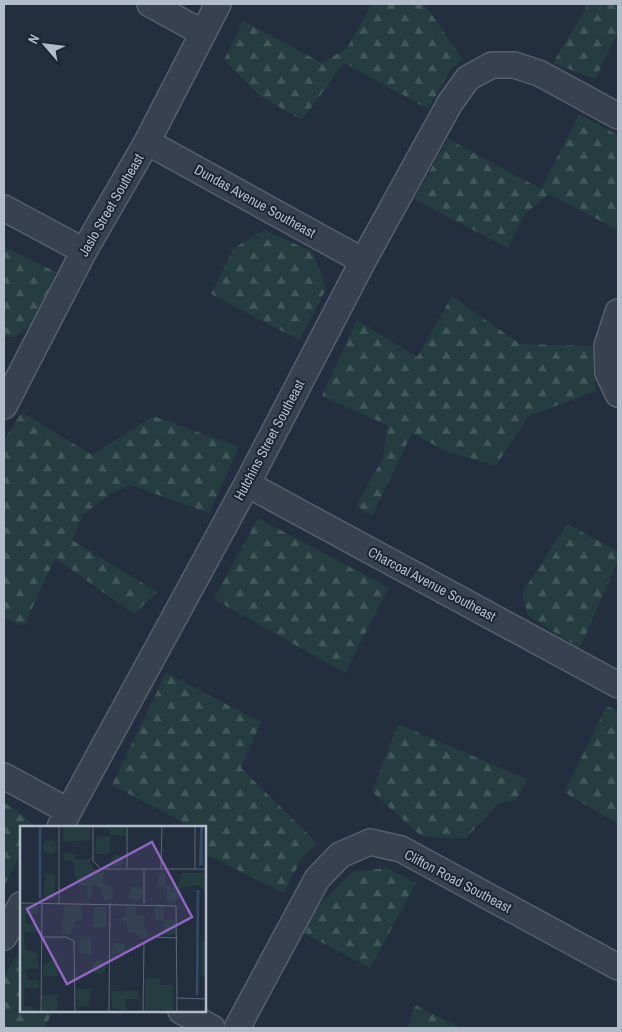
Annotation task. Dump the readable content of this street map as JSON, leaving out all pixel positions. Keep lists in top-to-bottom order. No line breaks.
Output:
{"streets":{"street":["Dundas Avenue Southeast","Jaslo Street Southeast","Hutchins Street Southeast","Charcoal Avenue Southeast","Clifton Road Southeast"]},"crossings":[["Dundas Avenue Southeast","Jaslo Street Southeast"],["Dundas Avenue Southeast","Hutchins Street Southeast"],["Hutchins Street Southeast","Charcoal Avenue Southeast"]],"north":"top left"}
